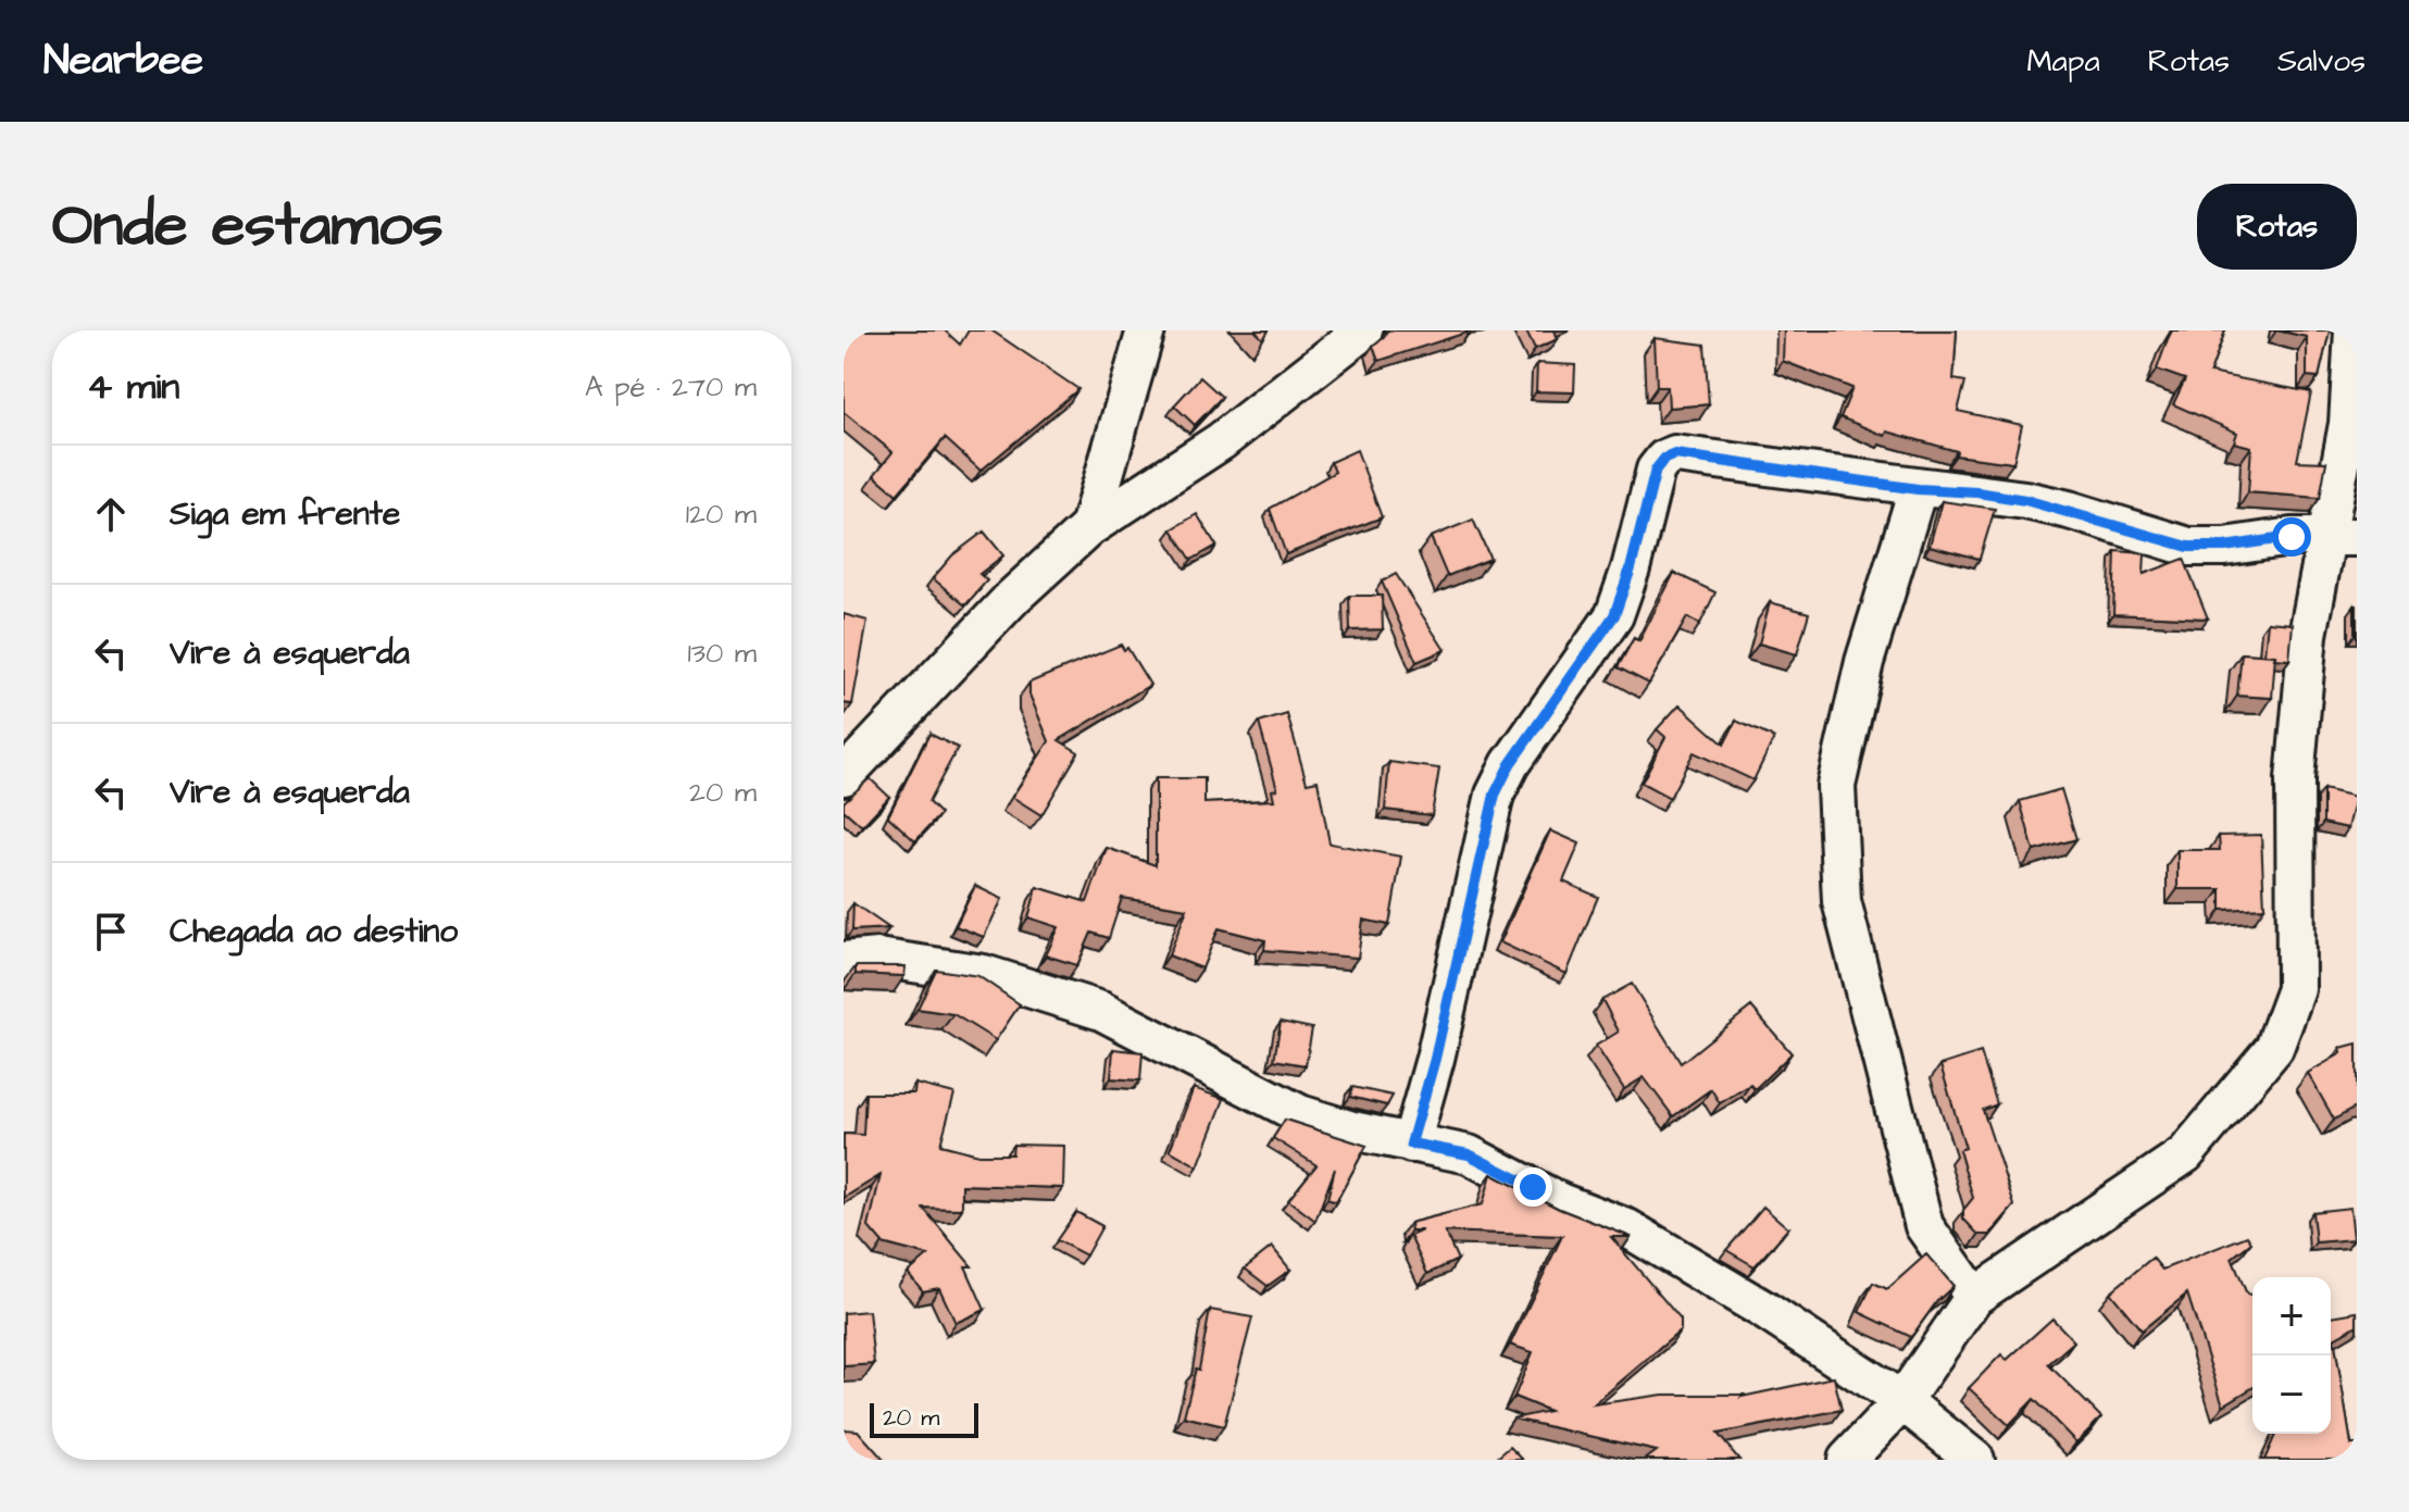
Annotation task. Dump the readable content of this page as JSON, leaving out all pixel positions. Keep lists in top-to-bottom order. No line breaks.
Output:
{"scale_bar":"20 m","page":{"header":"Nearbee","nav":["Mapa","Rotas","Salvos"],"title":"Onde estamos","buttons":"Rotas","heading":["4 min","A pé · 270 m"],"list":[["Siga em frente","120 m"],["Vire à esquerda","130 m"],["Vire à esquerda","20 m"],"Chegada ao destino"],"map_buttons":["+","−"],"scale":"20 m"}}
